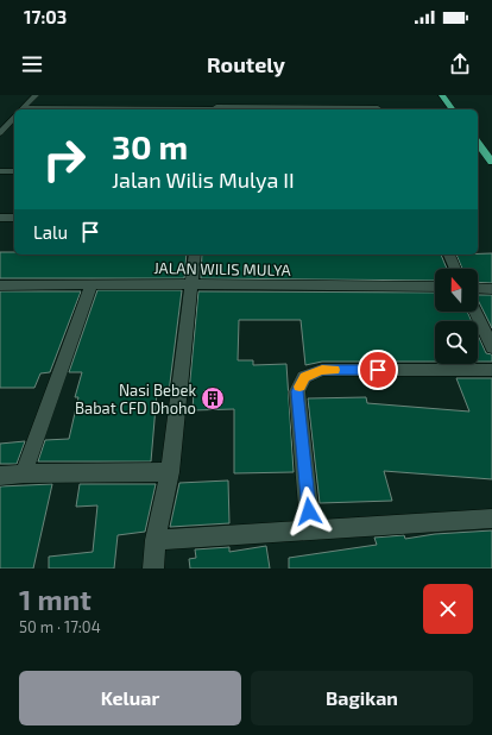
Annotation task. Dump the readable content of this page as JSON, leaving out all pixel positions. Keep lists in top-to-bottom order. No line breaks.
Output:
{"streets":{"street":["JALAN WILIS MULYA"]},"places":{"building":["Nasi Bebek Babat CFD Dhoho"]},"north":"top","page":{"status":"17:03","header":"Routely","turn":["30 m","Jalan Wilis Mulya II"],"then":"Lalu","heading":["1 mnt","50 m · 17:04"],"buttons":["Keluar","Bagikan"]}}
